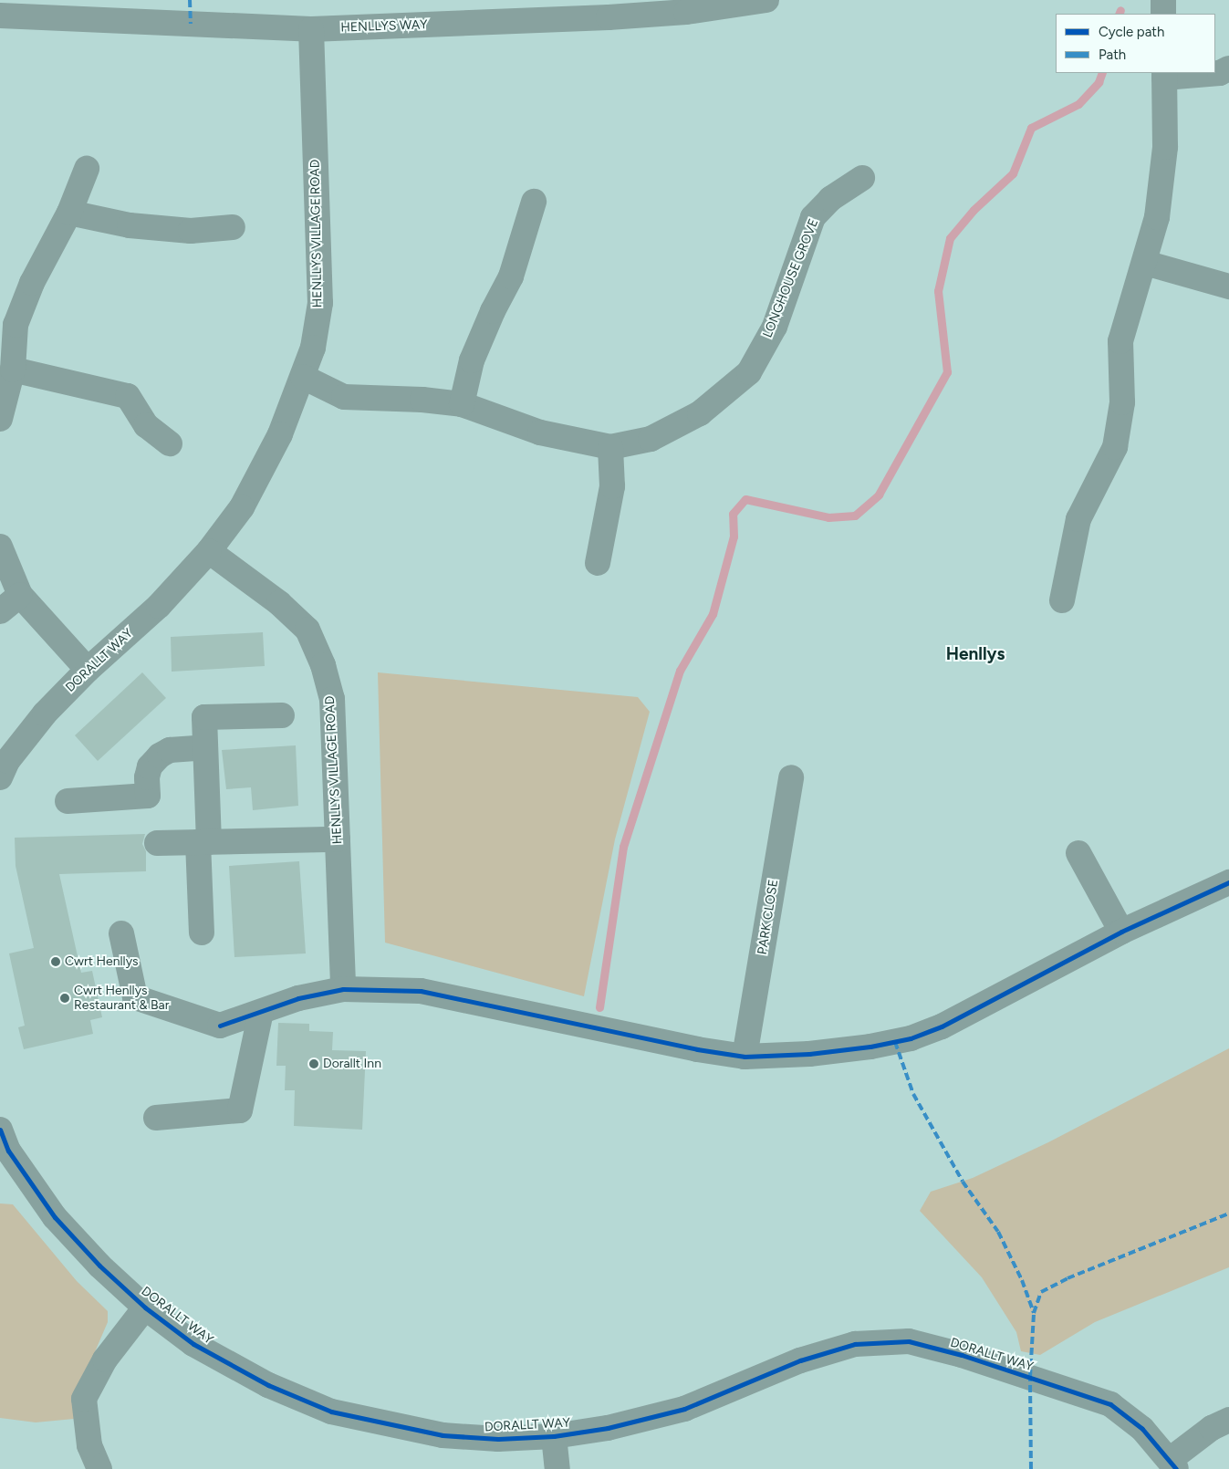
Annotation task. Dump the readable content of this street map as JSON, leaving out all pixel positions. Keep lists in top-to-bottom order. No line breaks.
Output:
{"streets":{"street":["HENLLYS WAY","HENLLYS VILLAGE ROAD","LONGHOUSE GROVE","DORALLT WAY","PARK CLOSE"]},"crossings":[["HENLLYS WAY","HENLLYS VILLAGE ROAD"],["HENLLYS VILLAGE ROAD","LONGHOUSE GROVE"],["HENLLYS VILLAGE ROAD","DORALLT WAY"]],"districts":["Henllys"],"places":["Cwrt Henllys","Cwrt Henllys Restaurant & Bar","Dorallt Inn"],"legend":["Cycle path","Path"]}
